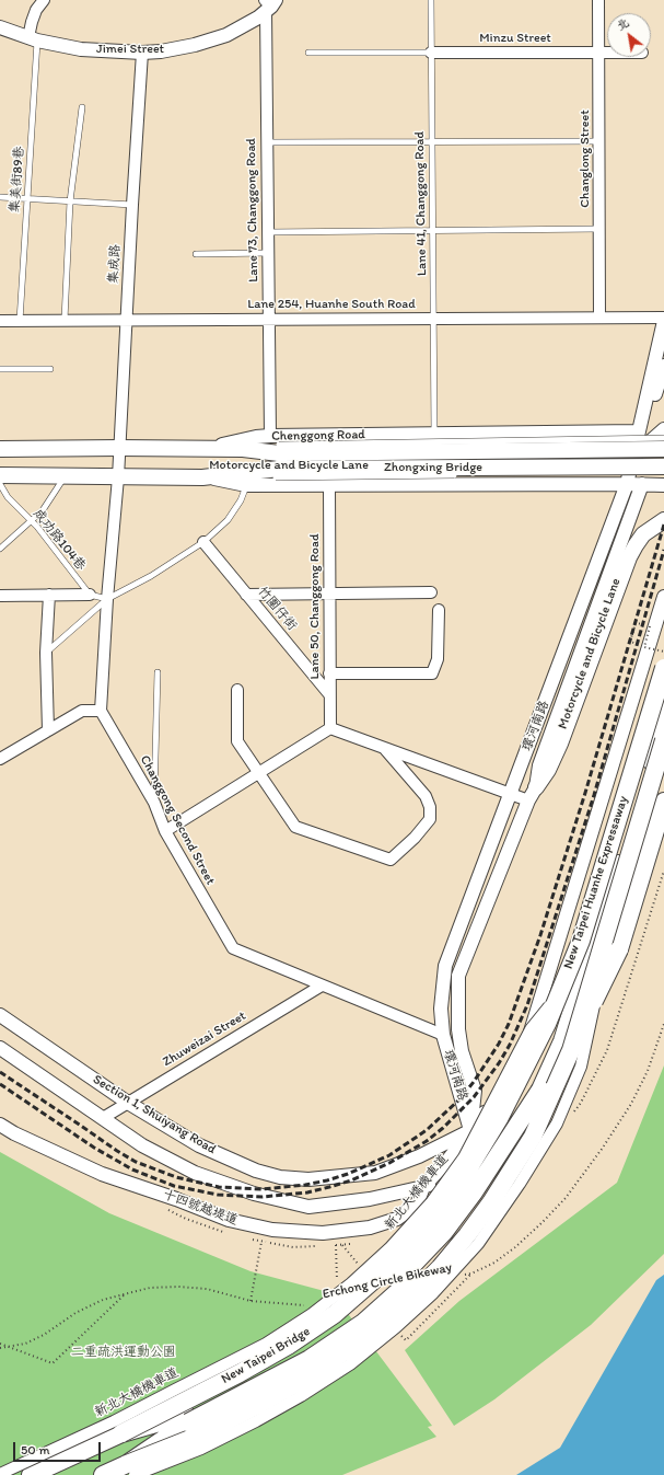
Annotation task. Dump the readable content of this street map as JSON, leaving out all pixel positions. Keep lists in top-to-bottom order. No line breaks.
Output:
{"streets":{"highway":["New Taipei Huanhe Expressaway","New Taipei Bridge"],"main road":["Chenggong Road","Zhongxing Bridge"],"street":["Minzu Street","Jimei Street","Changlong Street","Lane 73, Changgong Road","集成路","Lane 254, Huanhe South Road","Lane 50, Changgong Road","竹圍仔街","環河南路","Changgong Second Street","Zhuweizai Street","Section 1, Shuiyang Road","新北大橋機車道","十四號越堤道"],"lane":["集美街89巷","Lane 41, Changgong Road","Motorcycle and Bicycle Lane","成功路104巷"],"path":["Erchong Circle Bikeway"]},"crossings":[["Minzu Street","Changlong Street"],["Minzu Street","Lane 41, Changgong Road"],["Jimei Street","集美街89巷"],["Jimei Street","Lane 73, Changgong Road"],["Jimei Street","集成路"],["Changlong Street","Lane 254, Huanhe South Road"],["集美街89巷","Lane 254, Huanhe South Road"],["Lane 41, Changgong Road","Lane 254, Huanhe South Road"],["Lane 41, Changgong Road","Chenggong Road"],["Lane 73, Changgong Road","Lane 254, Huanhe South Road"],["Lane 73, Changgong Road","Chenggong Road"],["Lane 73, Changgong Road","Motorcycle and Bicycle Lane"],["Lane 73, Changgong Road","Zhongxing Bridge"],["集成路","Lane 254, Huanhe South Road"],["集成路","Chenggong Road"],["Chenggong Road","Motorcycle and Bicycle Lane"],["Chenggong Road","Zhongxing Bridge"],["Chenggong Road","環河南路"],["Motorcycle and Bicycle Lane","Zhongxing Bridge"],["Lane 50, Changgong Road","竹圍仔街"],["環河南路","Changgong Second Street"],["環河南路","Section 1, Shuiyang Road"],["環河南路","十四號越堤道"],["Changgong Second Street","Zhuweizai Street"],["New Taipei Huanhe Expressaway","新北大橋機車道"],["New Taipei Huanhe Expressaway","New Taipei Bridge"],["Zhuweizai Street","Section 1, Shuiyang Road"],["Section 1, Shuiyang Road","十四號越堤道"]],"parks":["二重疏洪運動公園"],"scale_bar":"50 m","north":"top left"}
